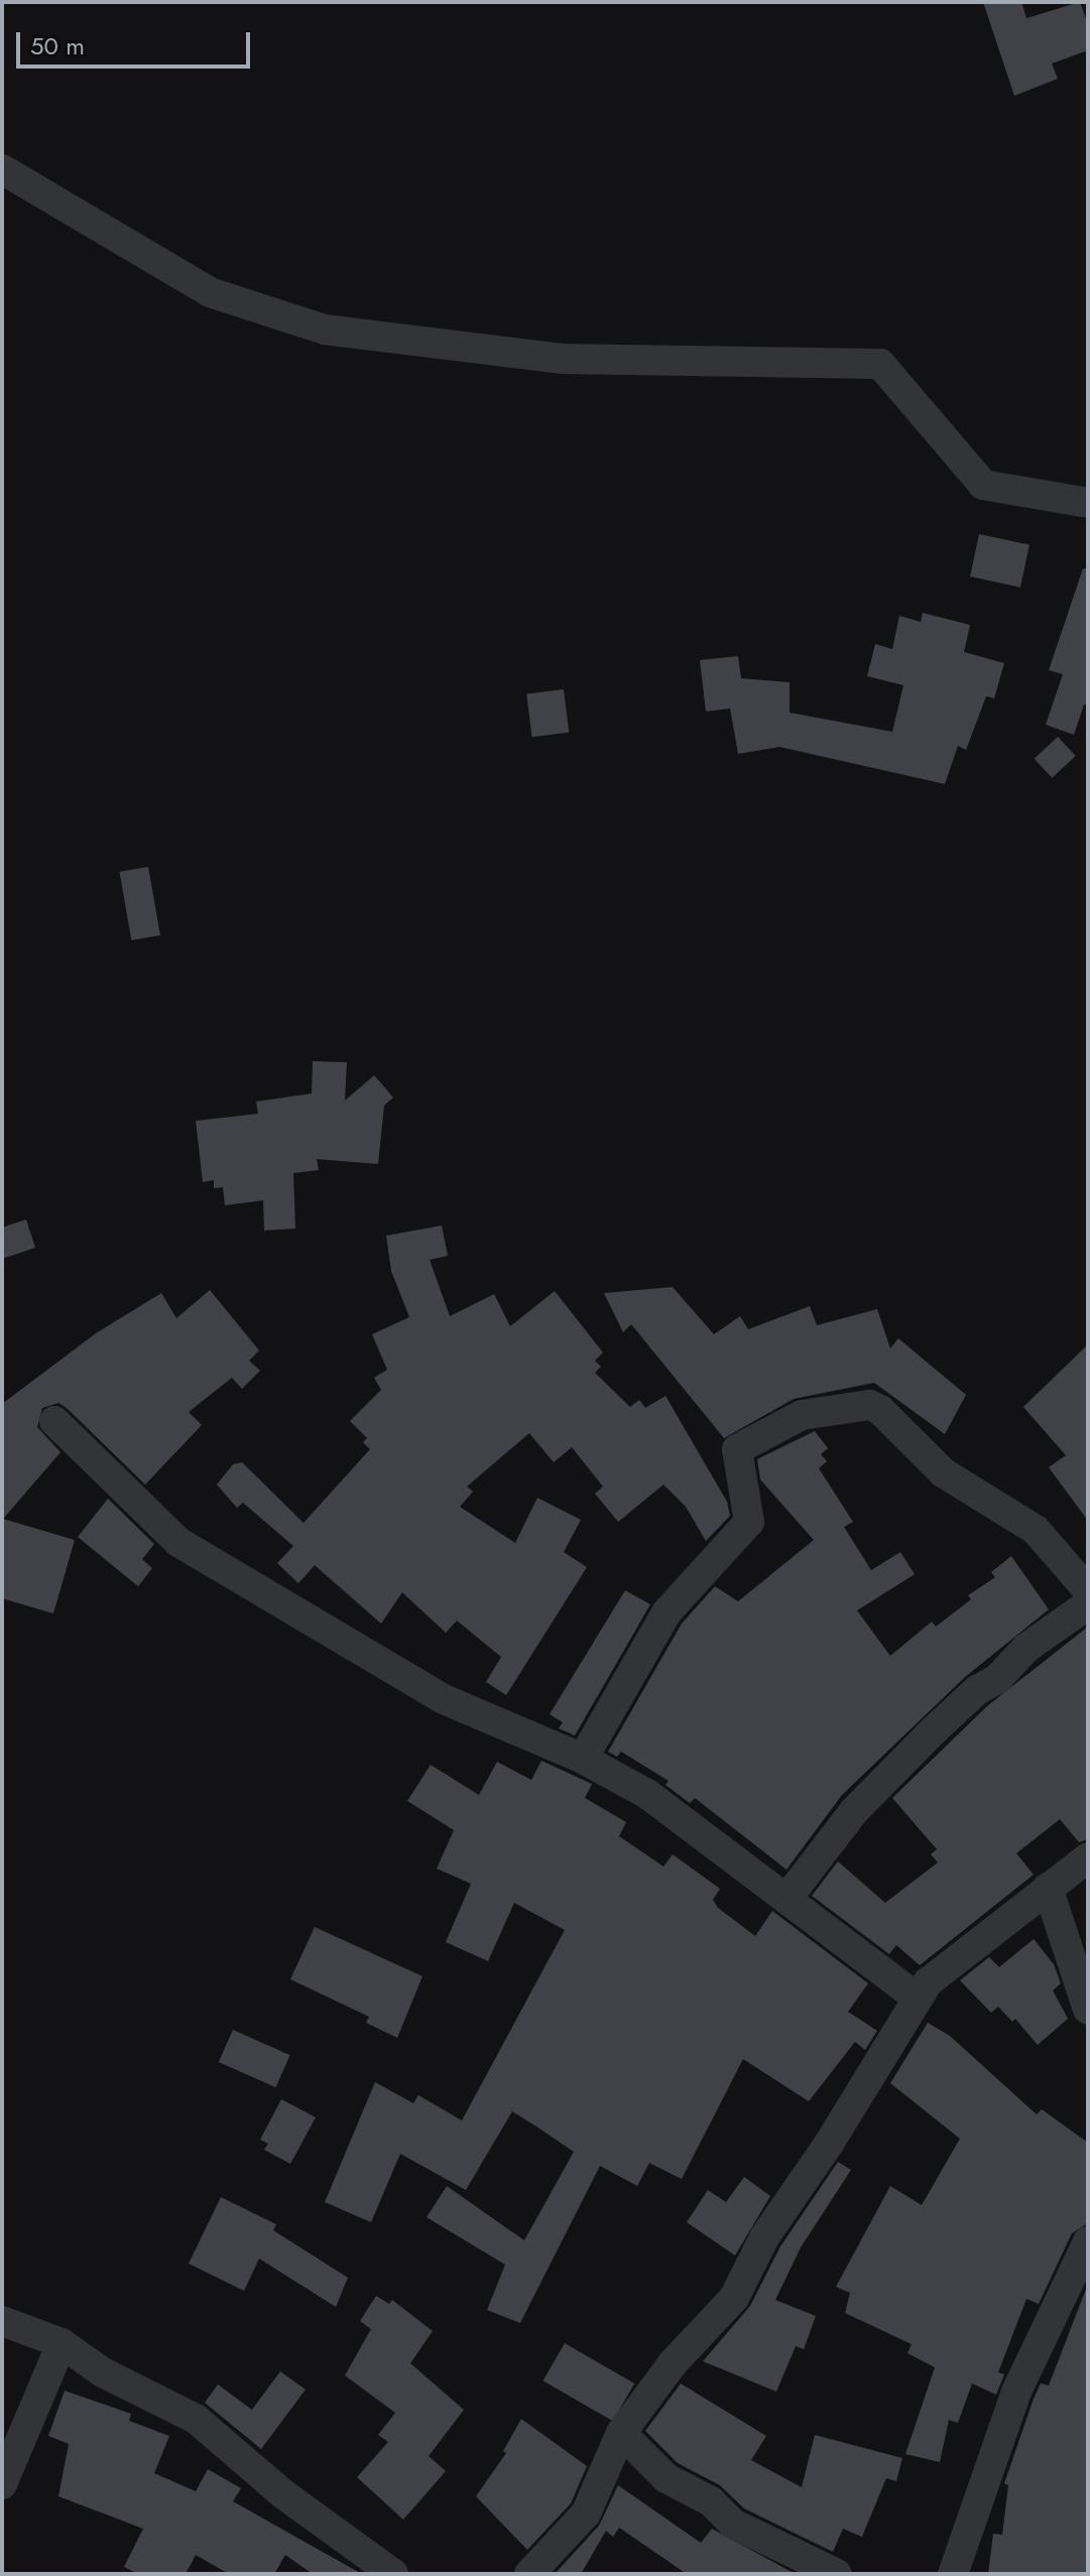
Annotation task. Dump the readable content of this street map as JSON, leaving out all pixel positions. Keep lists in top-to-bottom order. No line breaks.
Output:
{"scale_bar":"50 m"}
